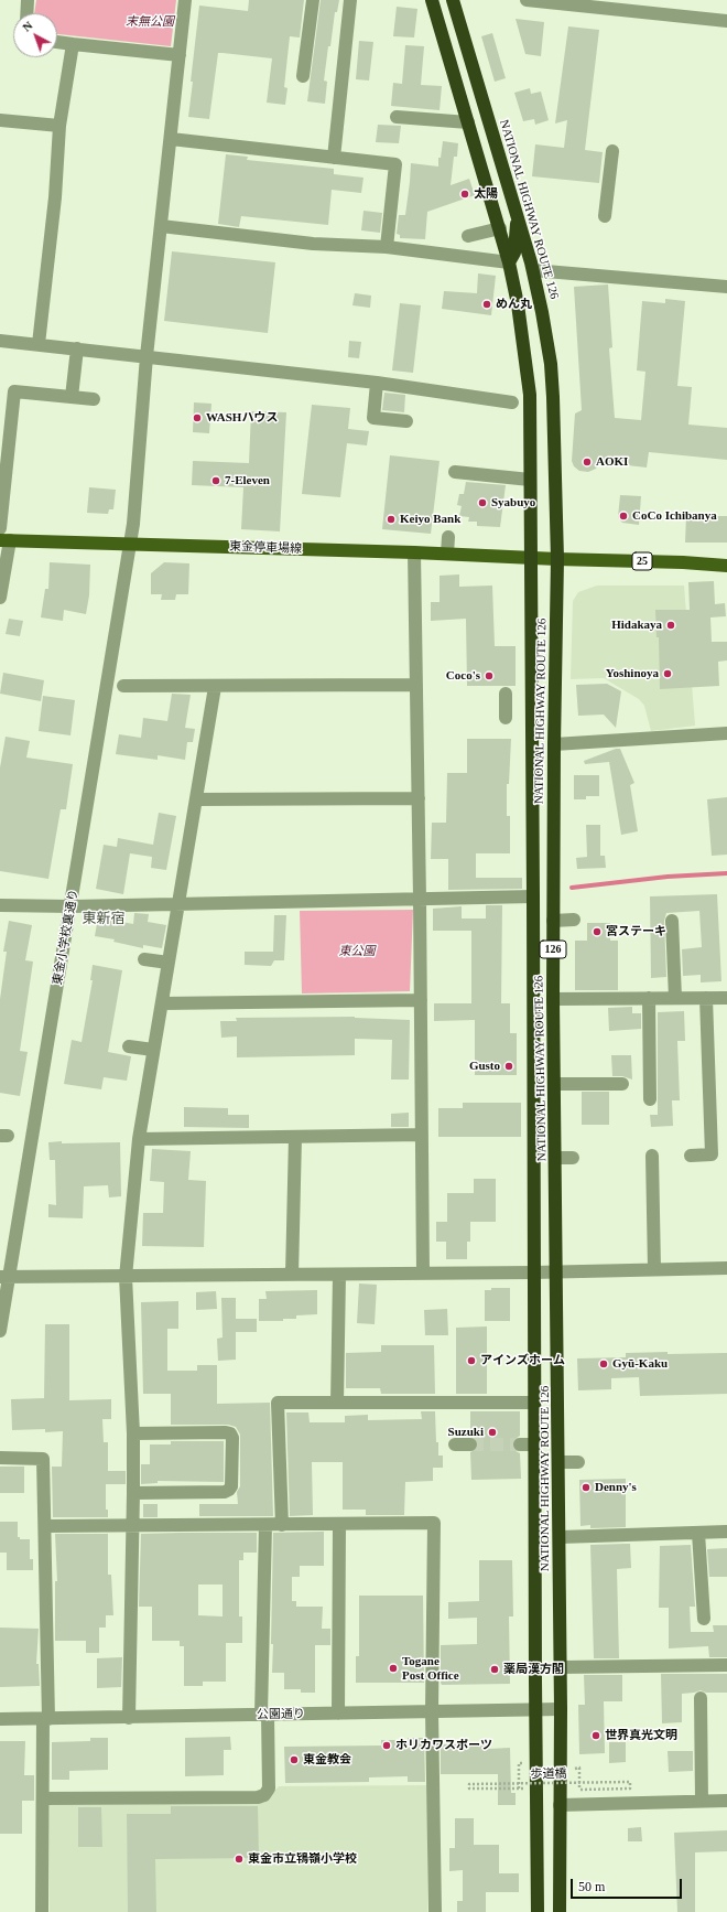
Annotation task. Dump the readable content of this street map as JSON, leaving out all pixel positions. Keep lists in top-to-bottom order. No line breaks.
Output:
{"streets":{"highway":["NATIONAL HIGHWAY ROUTE 126","126"],"main road":["東金停車場線","25"],"street":["東金小学校裏通り","公園通り"],"path":["歩道橋"]},"crossings":[["NATIONAL HIGHWAY ROUTE 126","東金停車場線"],["NATIONAL HIGHWAY ROUTE 126","25"],["NATIONAL HIGHWAY ROUTE 126","126"],["NATIONAL HIGHWAY ROUTE 126","公園通り"],["東金停車場線","25"],["東金停車場線","東金小学校裏通り"]],"districts":["東新宿"],"parks":["末無公園","東公園"],"places":["太陽","めん丸","WASHハウス","AOKI","7-Eleven","Syabuyo","CoCo Ichibanya","Keiyo Bank","Hidakaya","Yoshinoya","Coco's","宮ステーキ","Gusto","アインズホーム","Gyū-Kaku","Suzuki","Denny's","Togane Post Office","薬局漢方閣","世界真光文明","ホリカワスポーツ","東金教会","東金市立鴇嶺小学校"],"scale_bar":"50 m","north":"top left"}
